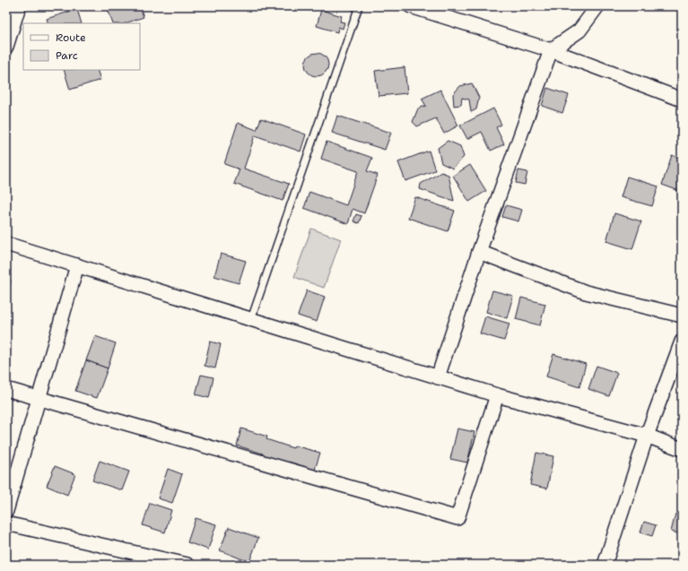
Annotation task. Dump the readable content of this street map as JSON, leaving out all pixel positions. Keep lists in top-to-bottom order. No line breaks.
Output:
{"legend":["Route","Parc"]}
